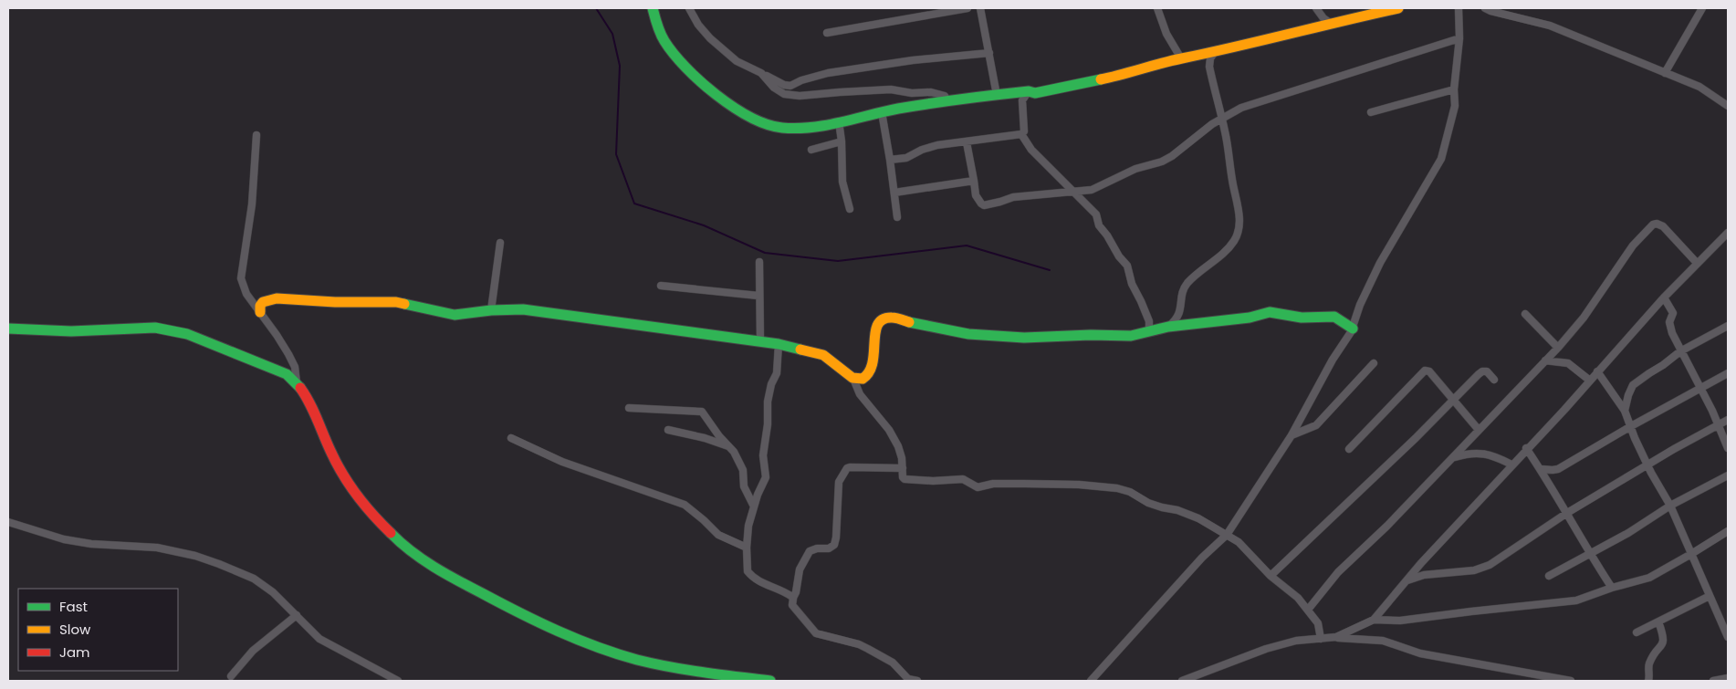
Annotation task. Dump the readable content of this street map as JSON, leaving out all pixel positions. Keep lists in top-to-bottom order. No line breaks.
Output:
{"legend":["Fast","Slow","Jam"]}
